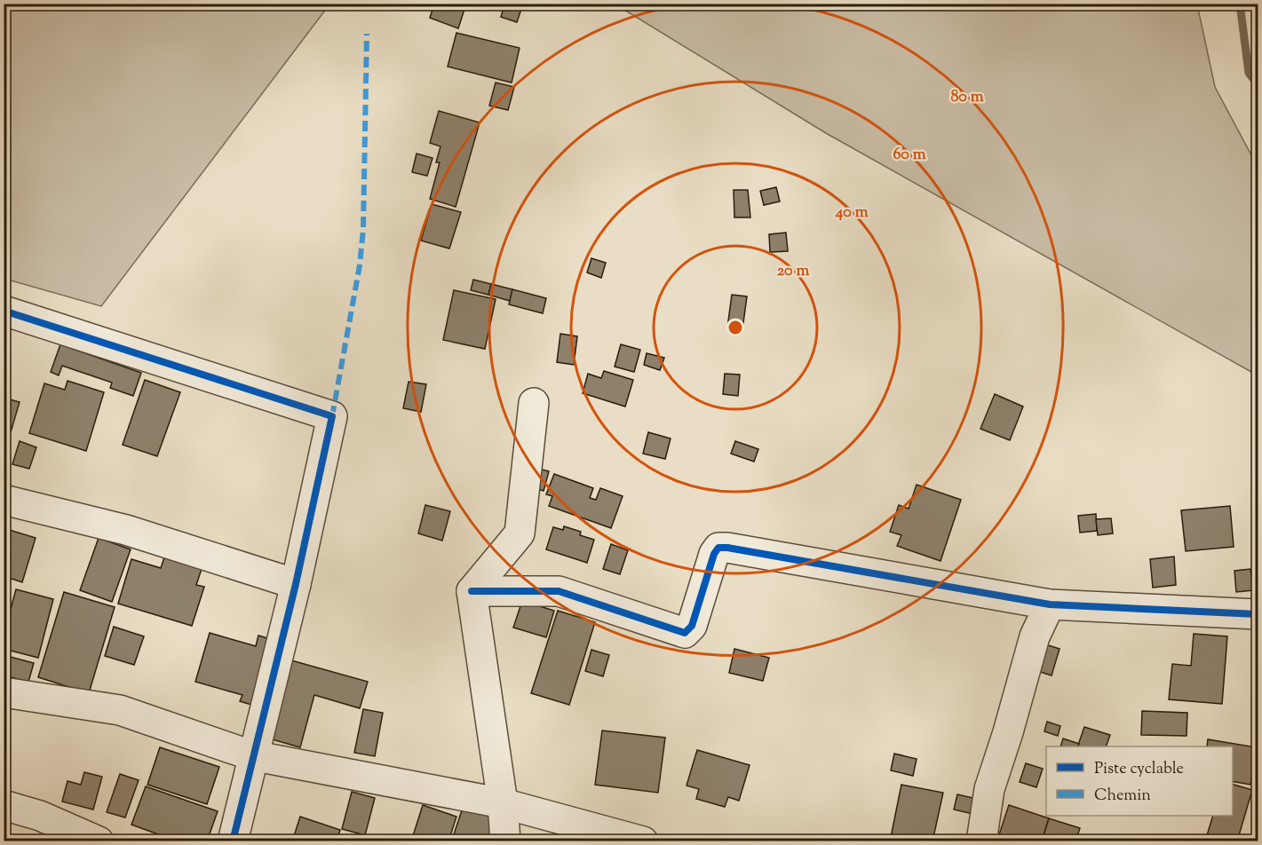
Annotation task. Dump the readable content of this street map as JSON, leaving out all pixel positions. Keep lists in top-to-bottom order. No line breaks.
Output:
{"legend":["Piste cyclable","Chemin"],"rings":["80 m","60 m","40 m","20 m"]}
